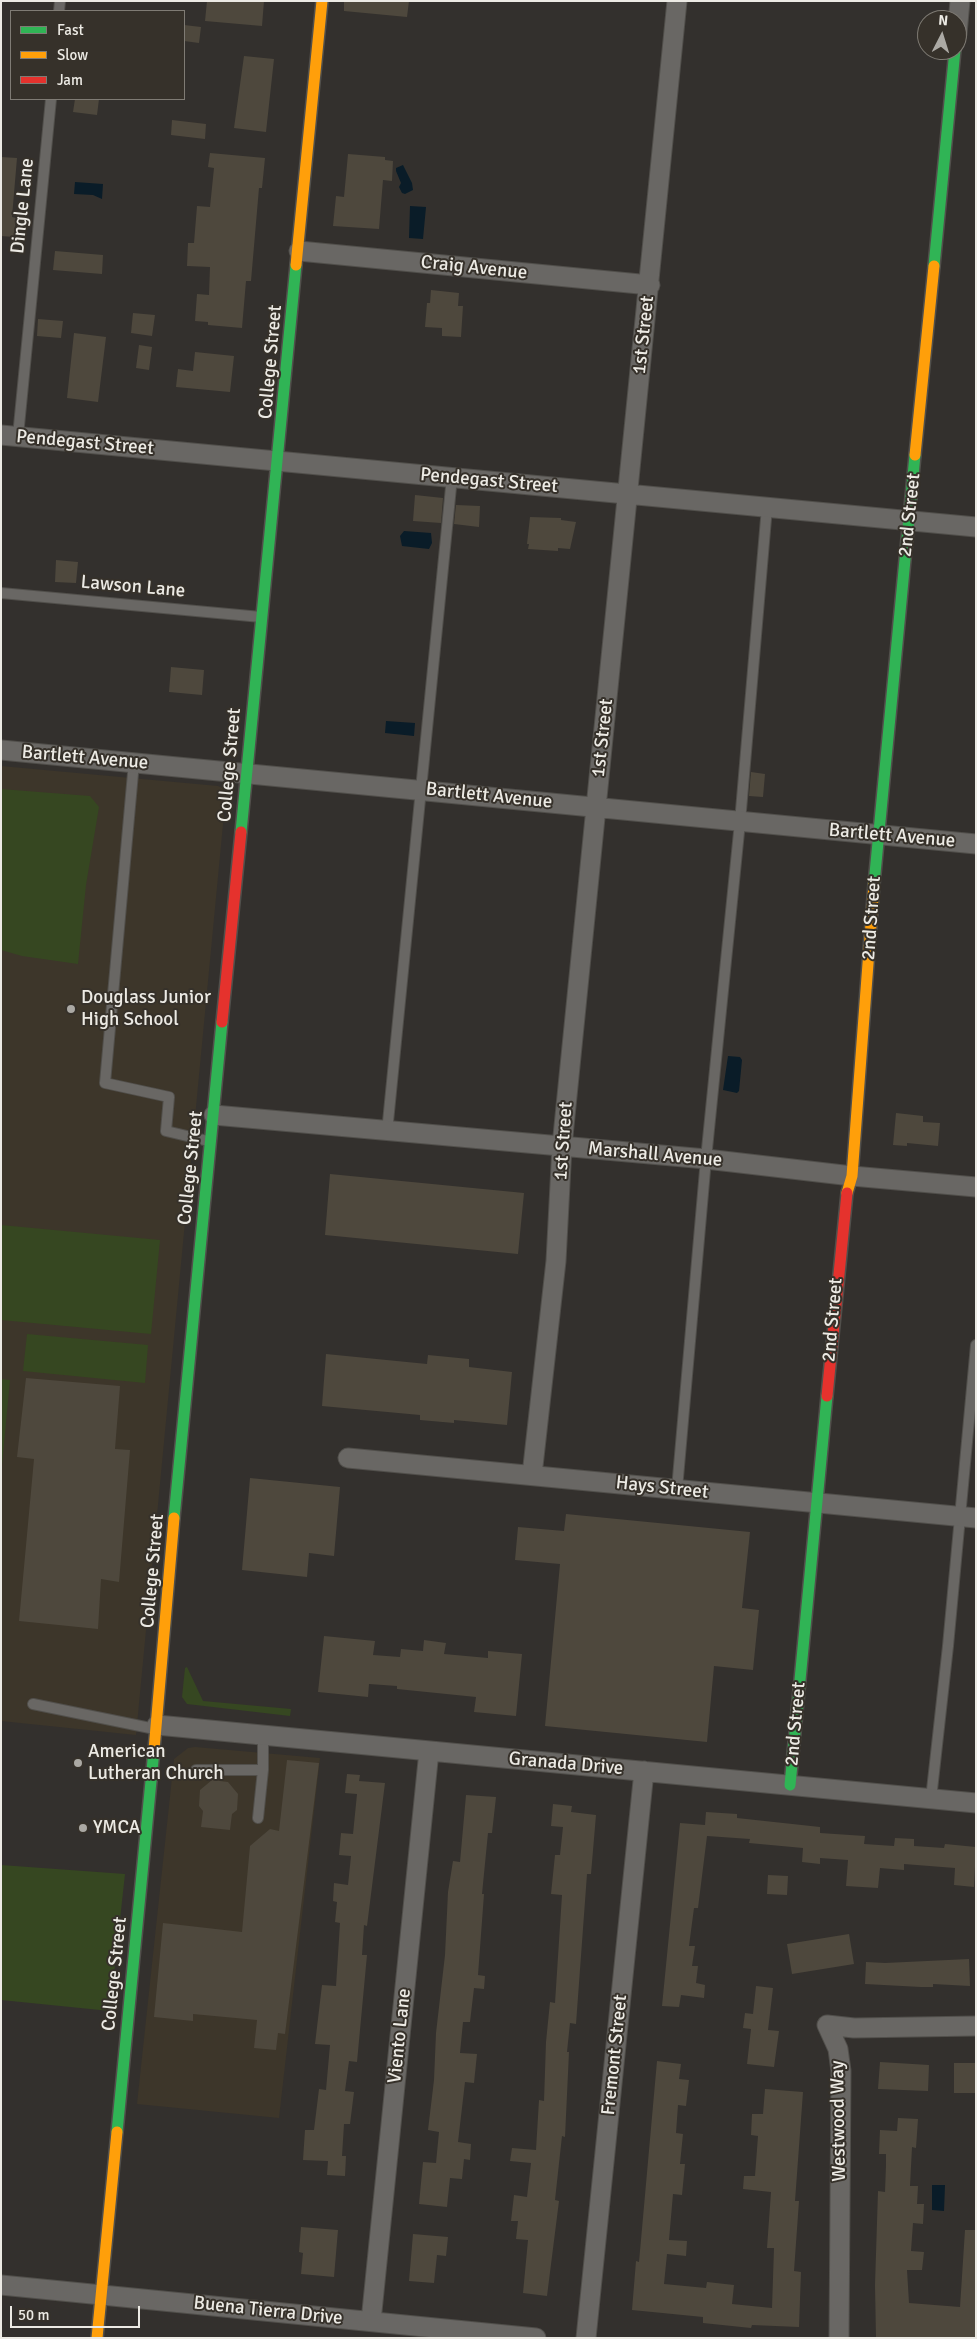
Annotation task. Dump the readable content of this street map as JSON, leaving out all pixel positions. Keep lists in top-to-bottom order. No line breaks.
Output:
{"streets":{"street":["Craig Avenue","1st Street","College Street","Pendegast Street","2nd Street","Bartlett Avenue","Marshall Avenue","Hays Street","Granada Drive","Viento Lane","Fremont Street","Westwood Way","Buena Tierra Drive"],"lane":["Dingle Lane","Lawson Lane"]},"crossings":[["Dingle Lane","Pendegast Street"],["Craig Avenue","1st Street"],["Craig Avenue","College Street"],["1st Street","Pendegast Street"],["1st Street","Bartlett Avenue"],["1st Street","Marshall Avenue"],["1st Street","Hays Street"],["College Street","Pendegast Street"],["College Street","Lawson Lane"],["College Street","Bartlett Avenue"],["College Street","Marshall Avenue"],["College Street","Granada Drive"],["College Street","Buena Tierra Drive"],["Pendegast Street","2nd Street"],["2nd Street","Bartlett Avenue"],["2nd Street","Marshall Avenue"],["2nd Street","Hays Street"],["2nd Street","Granada Drive"],["Granada Drive","Viento Lane"],["Granada Drive","Fremont Street"],["Viento Lane","Buena Tierra Drive"]],"places":["Douglass Junior High School","American Lutheran Church","YMCA"],"legend":["Fast","Slow","Jam"],"scale_bar":"50 m","north":"top"}
